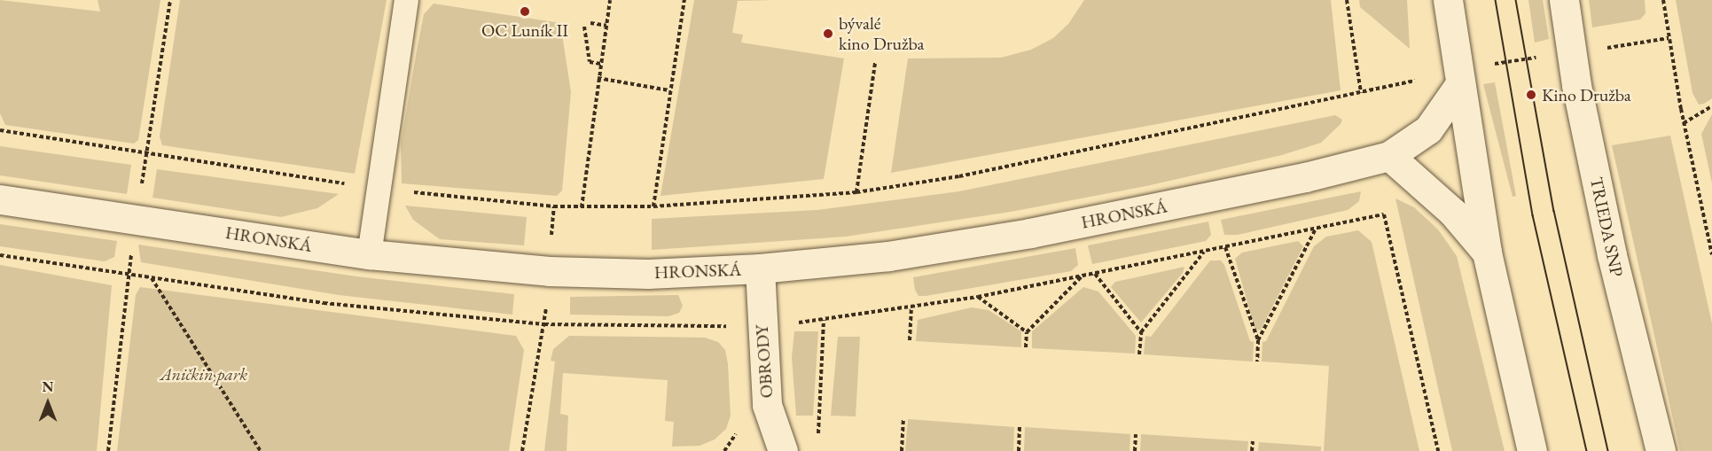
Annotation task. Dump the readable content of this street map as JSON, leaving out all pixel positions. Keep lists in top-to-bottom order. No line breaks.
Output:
{"streets":{"street":["HRONSKÁ","TRIEDA SNP","OBRODY"]},"crossings":[["HRONSKÁ","OBRODY"]],"parks":["Aničkin park"],"places":["OC Luník II","bývalé kino Družba","Kino Družba"],"north":"top"}
